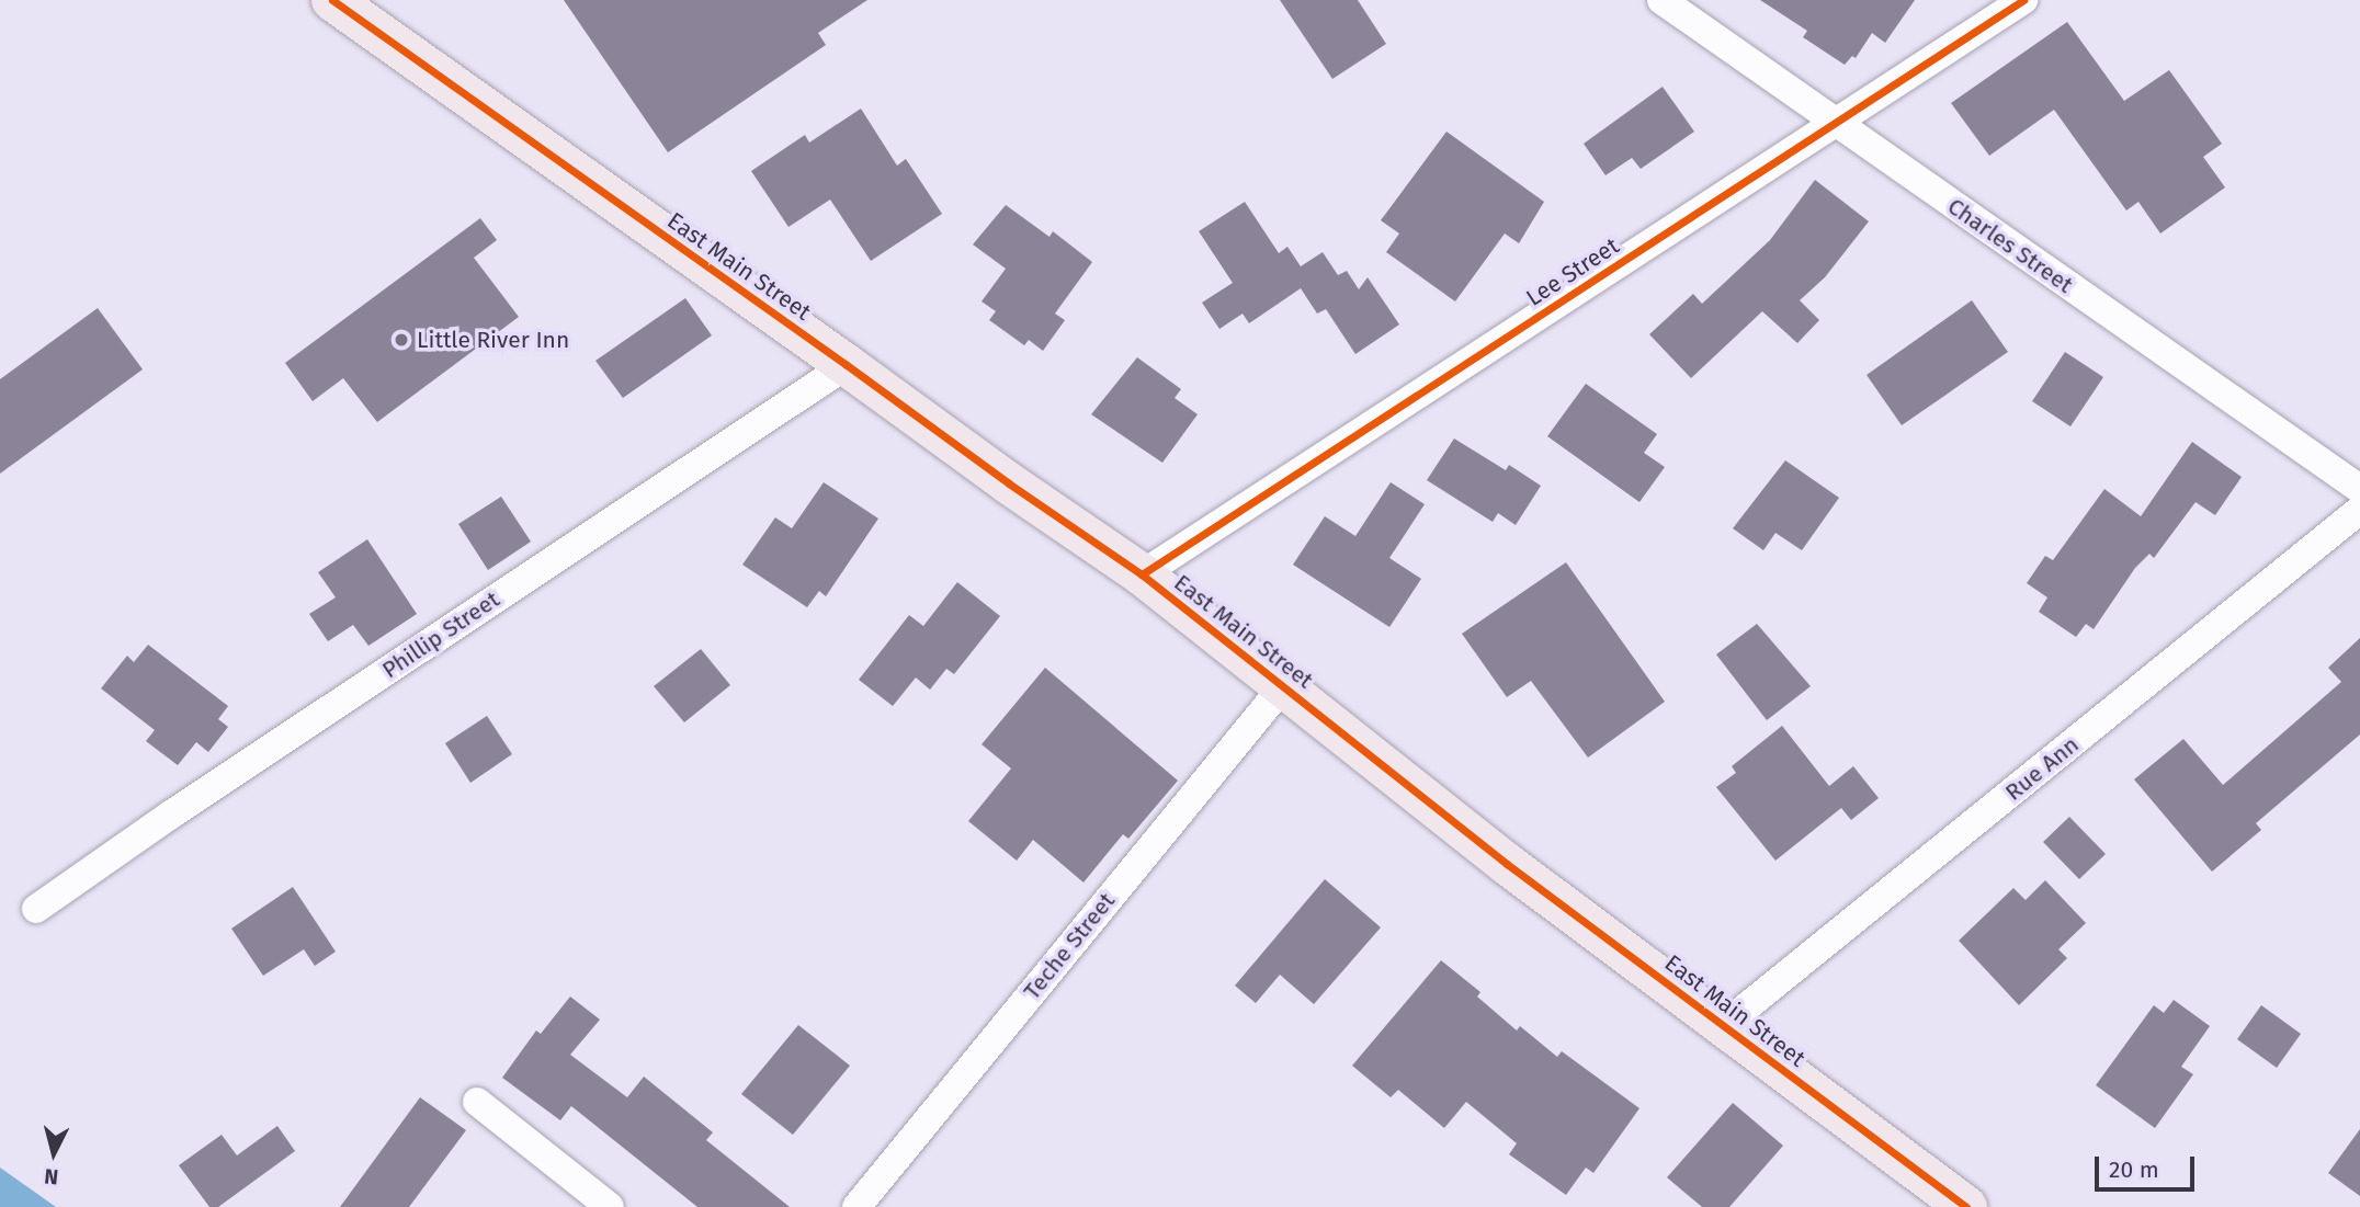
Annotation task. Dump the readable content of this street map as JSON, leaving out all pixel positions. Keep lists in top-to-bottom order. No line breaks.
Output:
{"streets":{"main road":["East Main Street"],"street":["Charles Street","Lee Street","Phillip Street","Rue Ann","Teche Street"]},"crossings":[["Charles Street","Lee Street"],["East Main Street","Lee Street"],["East Main Street","Phillip Street"],["East Main Street","Rue Ann"],["East Main Street","Teche Street"]],"places":["Little River Inn"],"scale_bar":"20 m","north":"bottom"}
